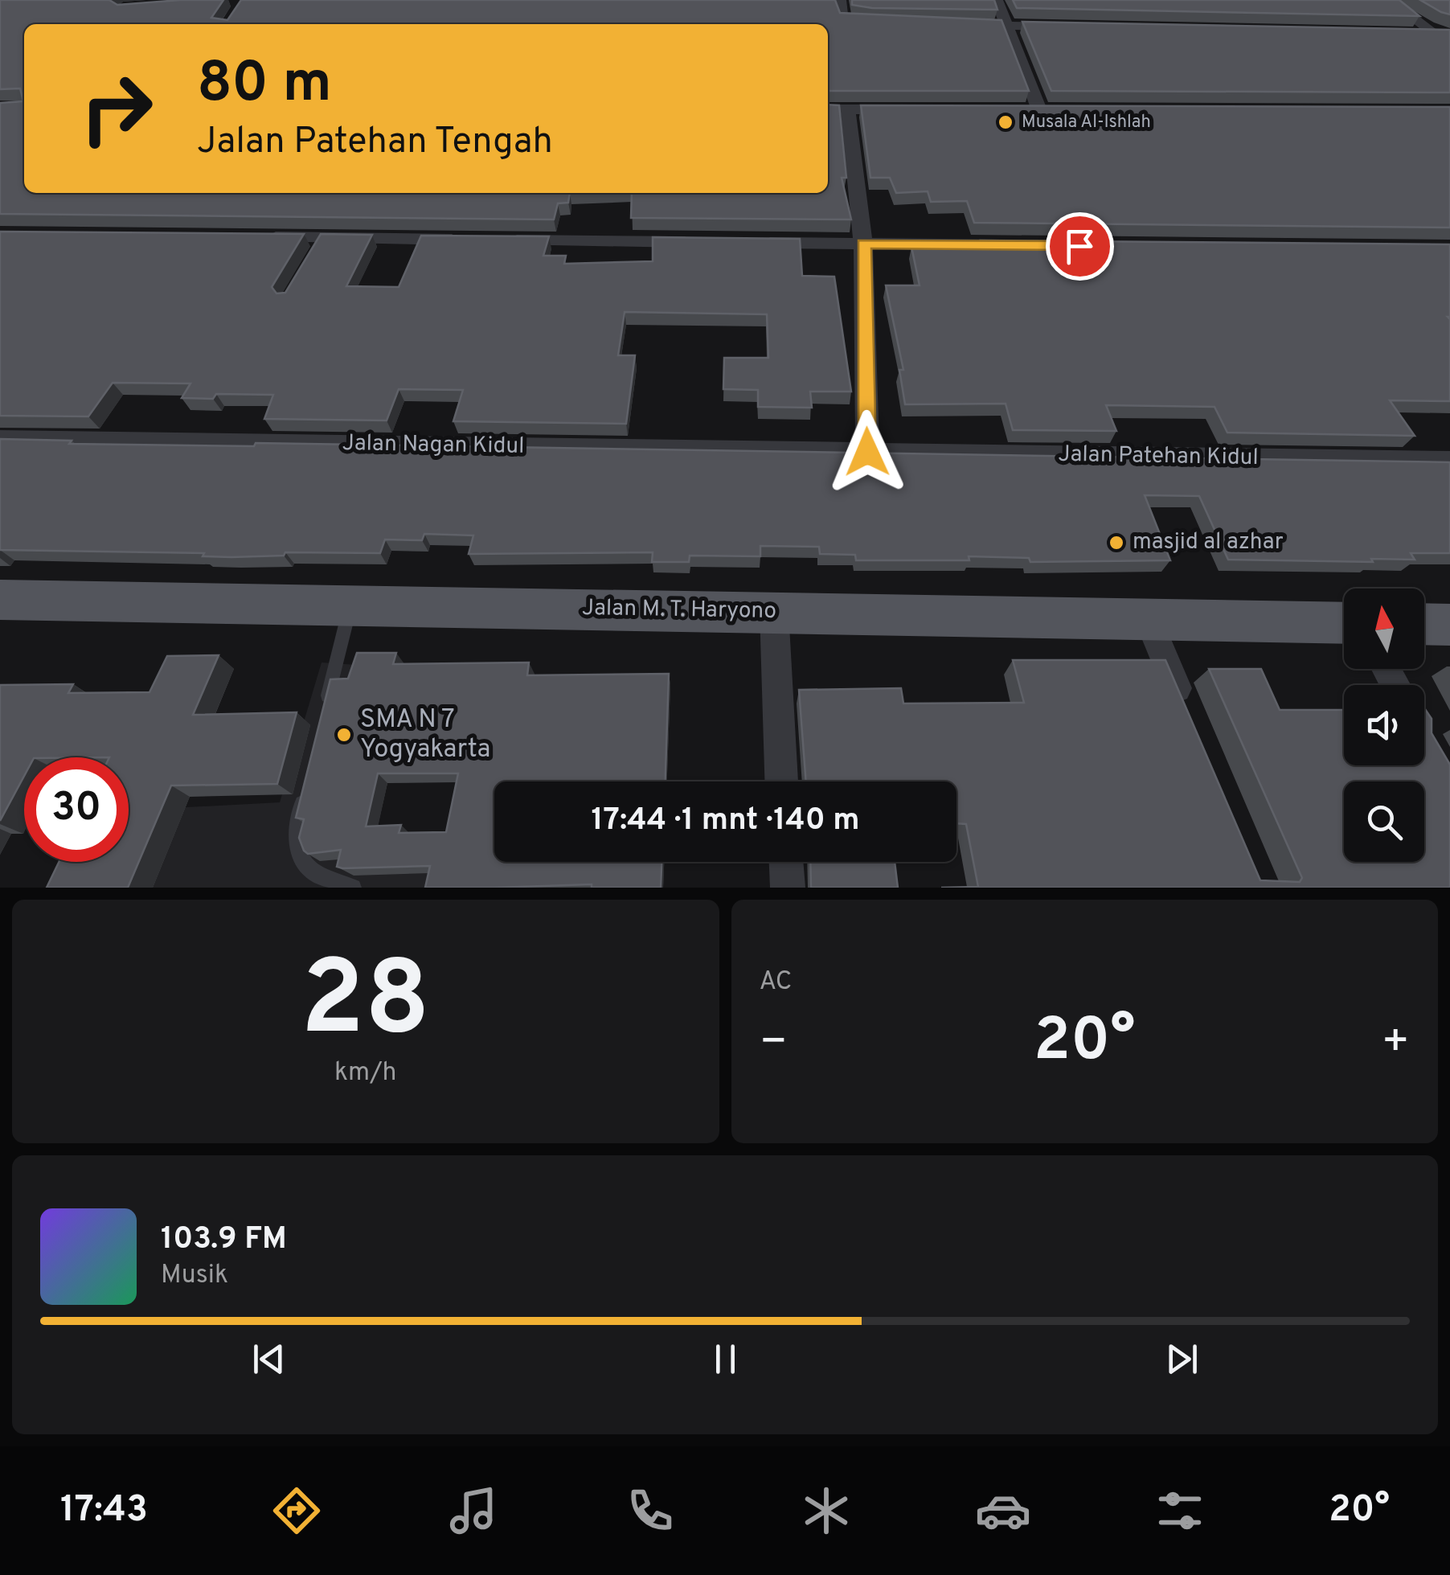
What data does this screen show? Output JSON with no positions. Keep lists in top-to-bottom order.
{
  "streets": {
    "main road": ["Jalan M. T. Haryono"],
    "street": ["Jalan Nagan Kidul", "Jalan Patehan Kidul"]
  },
  "crossings": [
    ["Jalan Nagan Kidul", "Jalan Patehan Kidul"]
  ],
  "places": ["Musala Al-Ishlah", "masjid al azhar", "SMA N 7 Yogyakarta"],
  "north": "top",
  "page": {
    "turn": ["80 m", "Jalan Patehan Tengah"],
    "limit": "30",
    "trip": "17:44 · 1 mnt · 140 m",
    "tile": [
      ["28", "km/h"],
      "AC"
    ],
    "heat": ["−", "20°", "+"],
    "song": ["103.9 FM", "Musik"],
    "tabs": ["17:43", "20°"]
  }
}
